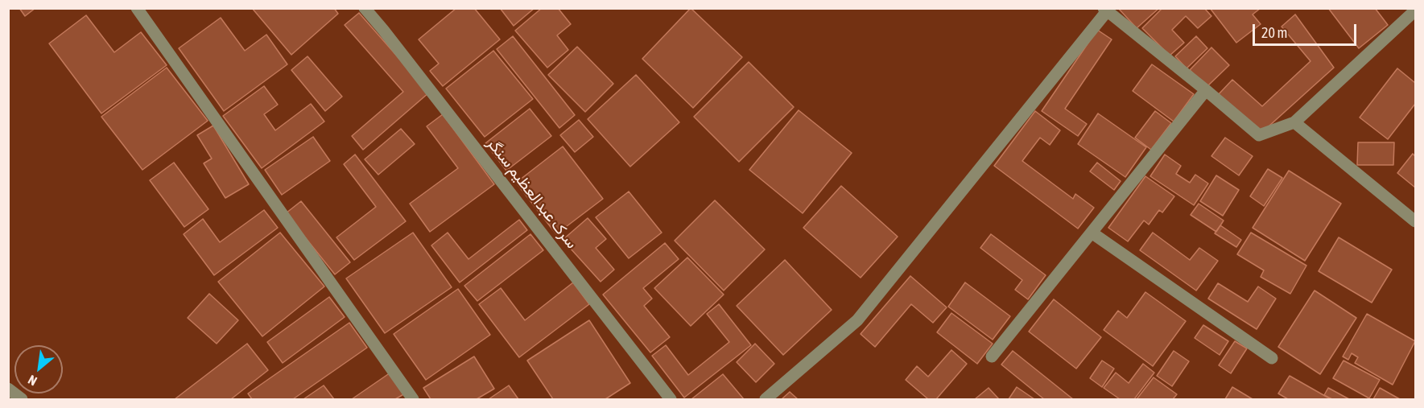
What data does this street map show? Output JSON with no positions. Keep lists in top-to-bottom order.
{
  "streets": {
    "street": ["سرک عبدالعظیم سنگر"]
  },
  "scale_bar": "20 m",
  "north": "bottom left"
}
